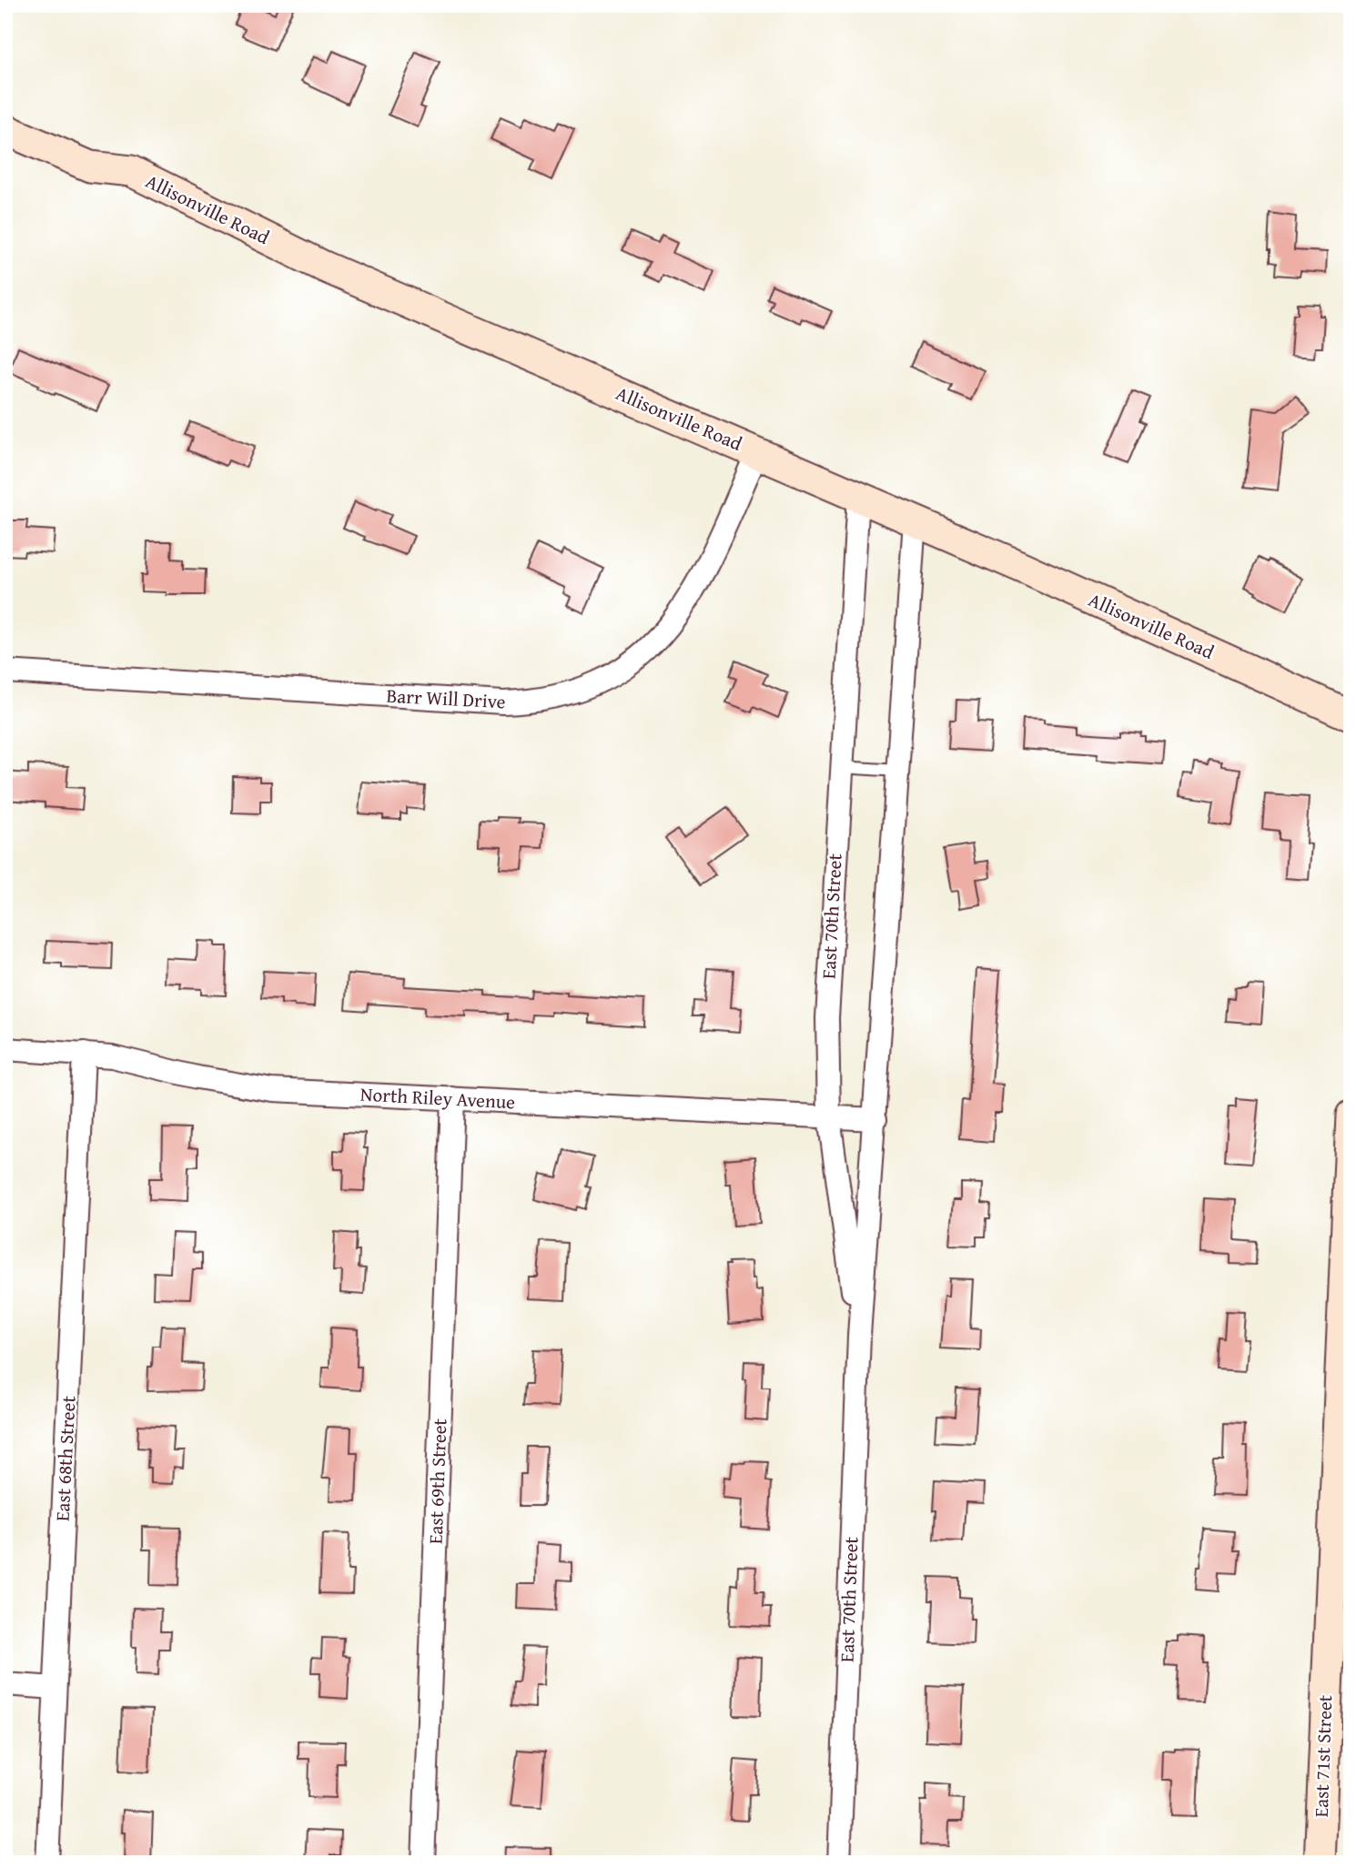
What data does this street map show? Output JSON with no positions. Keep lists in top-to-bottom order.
{
  "streets": {
    "main road": ["Allisonville Road", "East 71st Street"],
    "street": [
      "Barr Will Drive",
      "East 70th Street",
      "North Riley Avenue",
      "East 68th Street",
      "East 69th Street"
    ]
  },
  "crossings": [
    ["Allisonville Road", "Barr Will Drive"],
    ["Allisonville Road", "East 70th Street"],
    ["East 70th Street", "North Riley Avenue"],
    ["North Riley Avenue", "East 68th Street"],
    ["North Riley Avenue", "East 69th Street"]
  ]
}
